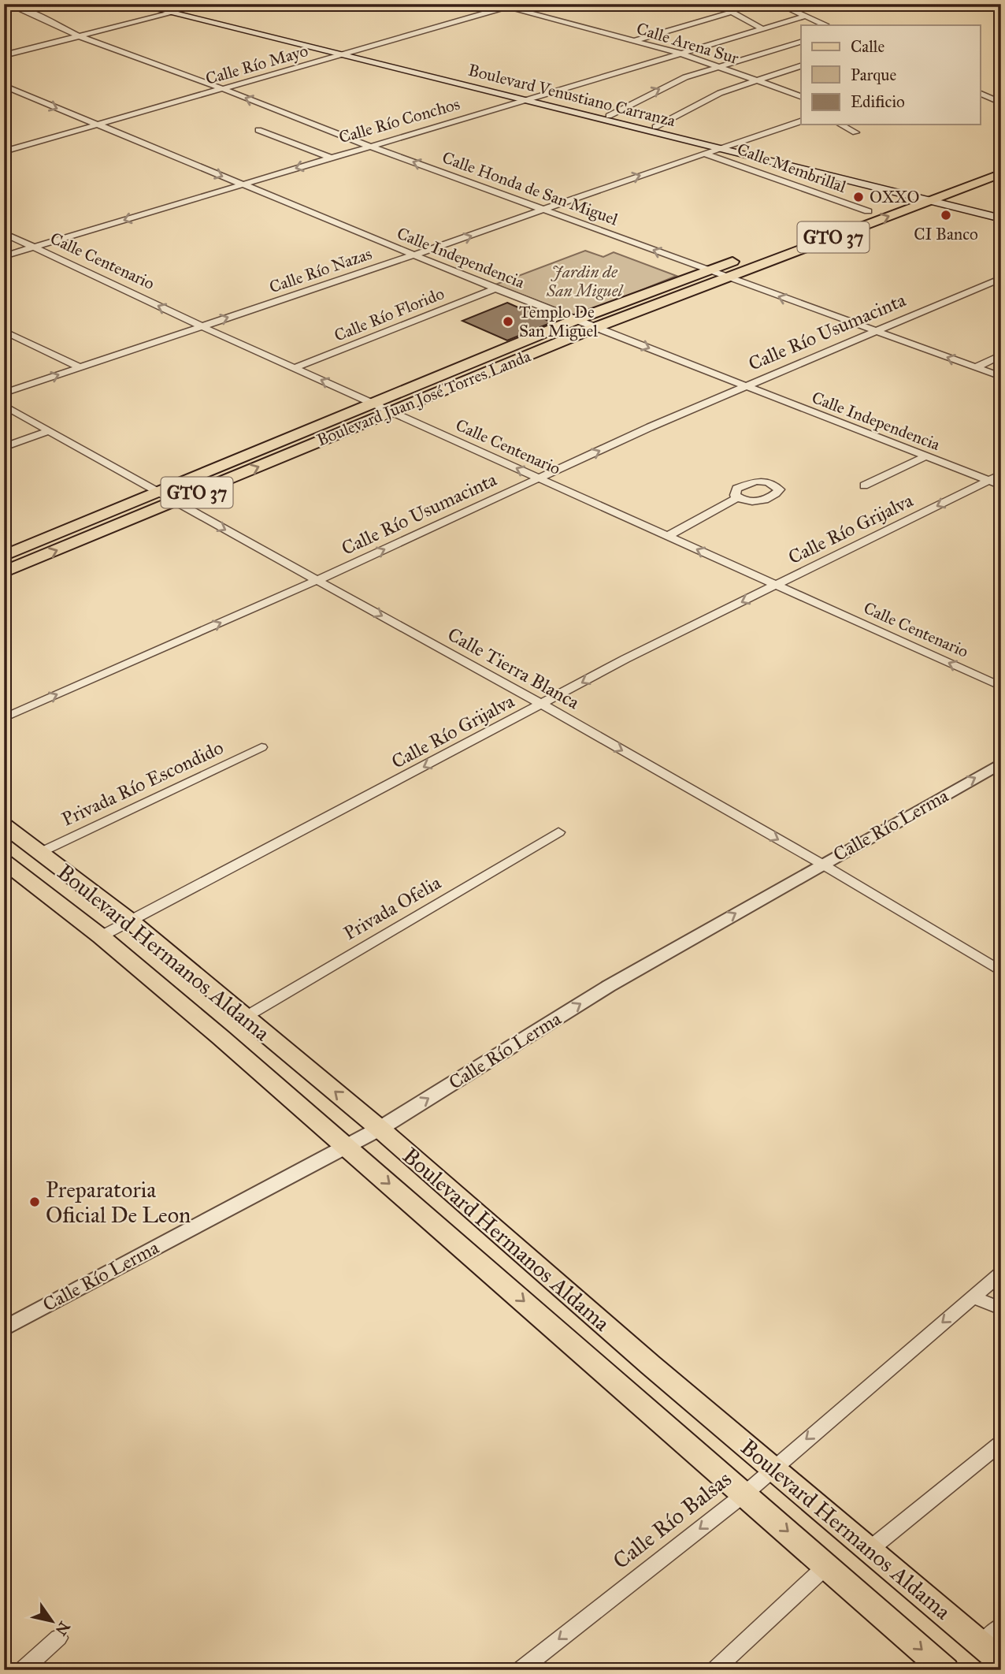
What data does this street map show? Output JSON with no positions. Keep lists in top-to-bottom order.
{
  "streets": {
    "main road": [
      "Boulevard Venustiano Carranza",
      "GTO 37",
      "Boulevard Juan José Torres Landa",
      "Boulevard Hermanos Aldama"
    ],
    "street": [
      "Calle Arena Sur",
      "Calle Río Mayo",
      "Calle Río Conchos",
      "Calle Membrillal",
      "Calle Honda de San Miguel",
      "Calle Independencia",
      "Calle Centenario",
      "Calle Río Nazas",
      "Calle Río Florido",
      "Calle Río Usumacinta",
      "Calle Río Grijalva",
      "Calle Tierra Blanca",
      "Privada Río Escondido",
      "Calle Río Lerma",
      "Privada Ofelia",
      "Calle Río Balsas"
    ]
  },
  "crossings": [
    ["Calle Arena Sur", "Calle Río Mayo"],
    ["Calle Arena Sur", "Calle Río Conchos"],
    ["Calle Río Mayo", "Boulevard Venustiano Carranza"],
    ["Calle Río Mayo", "Calle Honda de San Miguel"],
    ["Calle Río Mayo", "Calle Independencia"],
    ["Boulevard Venustiano Carranza", "Calle Río Conchos"],
    ["Boulevard Venustiano Carranza", "Calle Río Nazas"],
    ["Boulevard Venustiano Carranza", "Boulevard Juan José Torres Landa"],
    ["Calle Río Conchos", "Calle Honda de San Miguel"],
    ["Calle Río Conchos", "Calle Independencia"],
    ["Calle Río Conchos", "Calle Centenario"],
    ["Calle Membrillal", "Calle Río Nazas"],
    ["Calle Membrillal", "Boulevard Juan José Torres Landa"],
    ["Calle Honda de San Miguel", "Calle Río Nazas"],
    ["Calle Honda de San Miguel", "Calle Río Usumacinta"],
    ["Calle Honda de San Miguel", "Boulevard Juan José Torres Landa"],
    ["Calle Independencia", "Calle Río Nazas"],
    ["Calle Independencia", "Calle Río Florido"],
    ["Calle Independencia", "Calle Río Usumacinta"],
    ["Calle Independencia", "Boulevard Juan José Torres Landa"],
    ["Calle Independencia", "Calle Río Grijalva"],
    ["Calle Centenario", "Calle Río Nazas"],
    ["Calle Centenario", "Calle Río Florido"],
    ["Calle Centenario", "Calle Río Usumacinta"],
    ["Calle Centenario", "Boulevard Juan José Torres Landa"],
    ["Calle Centenario", "Calle Río Grijalva"],
    ["Calle Río Usumacinta", "Calle Tierra Blanca"],
    ["Boulevard Juan José Torres Landa", "Calle Tierra Blanca"],
    ["Calle Río Grijalva", "Calle Tierra Blanca"],
    ["Calle Río Grijalva", "Boulevard Hermanos Aldama"],
    ["Calle Tierra Blanca", "Calle Río Lerma"],
    ["Privada Río Escondido", "Boulevard Hermanos Aldama"],
    ["Calle Río Lerma", "Boulevard Hermanos Aldama"],
    ["Privada Ofelia", "Boulevard Hermanos Aldama"],
    ["Boulevard Hermanos Aldama", "Calle Río Balsas"]
  ],
  "one_way": [
    "Calle Río Conchos",
    "Calle Honda de San Miguel",
    "Calle Independencia",
    "Calle Centenario",
    "Calle Río Nazas",
    "Calle Río Usumacinta",
    "Calle Río Grijalva",
    "Calle Tierra Blanca",
    "Calle Río Lerma",
    "Calle Río Balsas"
  ],
  "parks": ["Jardin de San Miguel"],
  "places": [
    "OXXO",
    "CI Banco",
    "Templo De San Miguel",
    "Preparatoria Oficial De Leon"
  ],
  "legend": ["Calle", "Parque", "Edificio"],
  "north": "bottom right"
}
